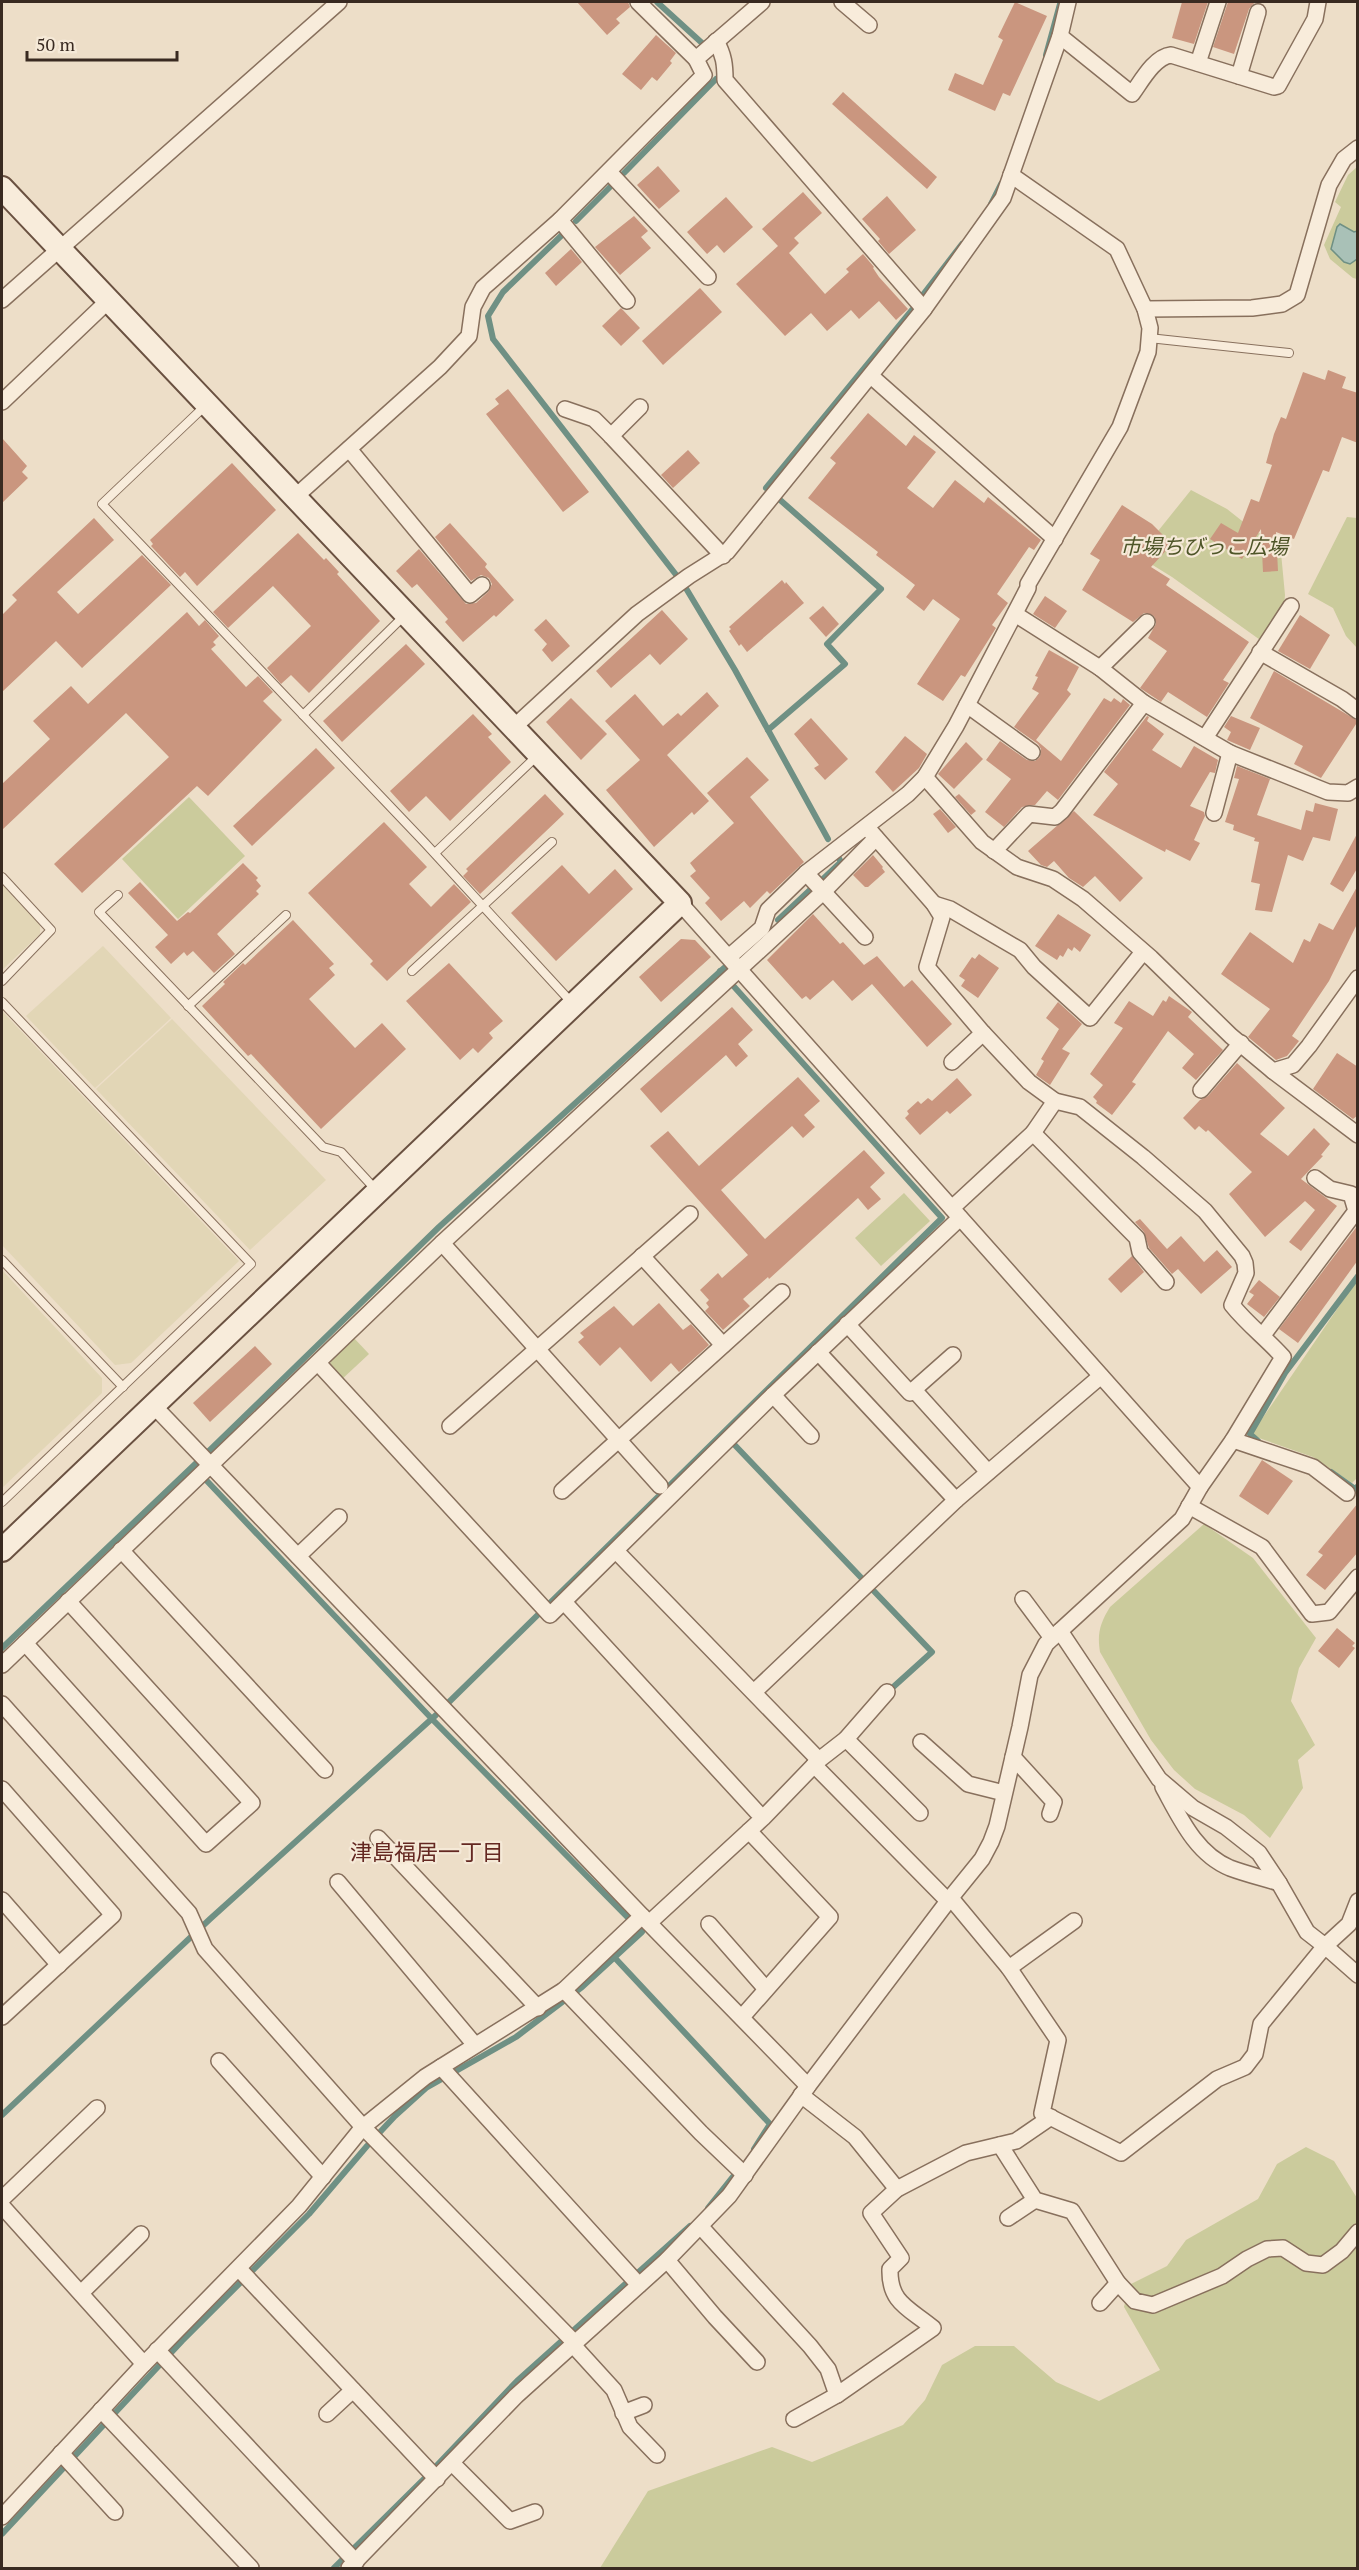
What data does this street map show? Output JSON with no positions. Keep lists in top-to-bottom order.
{
  "districts": ["津島福居一丁目"],
  "parks": ["市場ちびっこ広場"],
  "scale_bar": "50 m"
}
